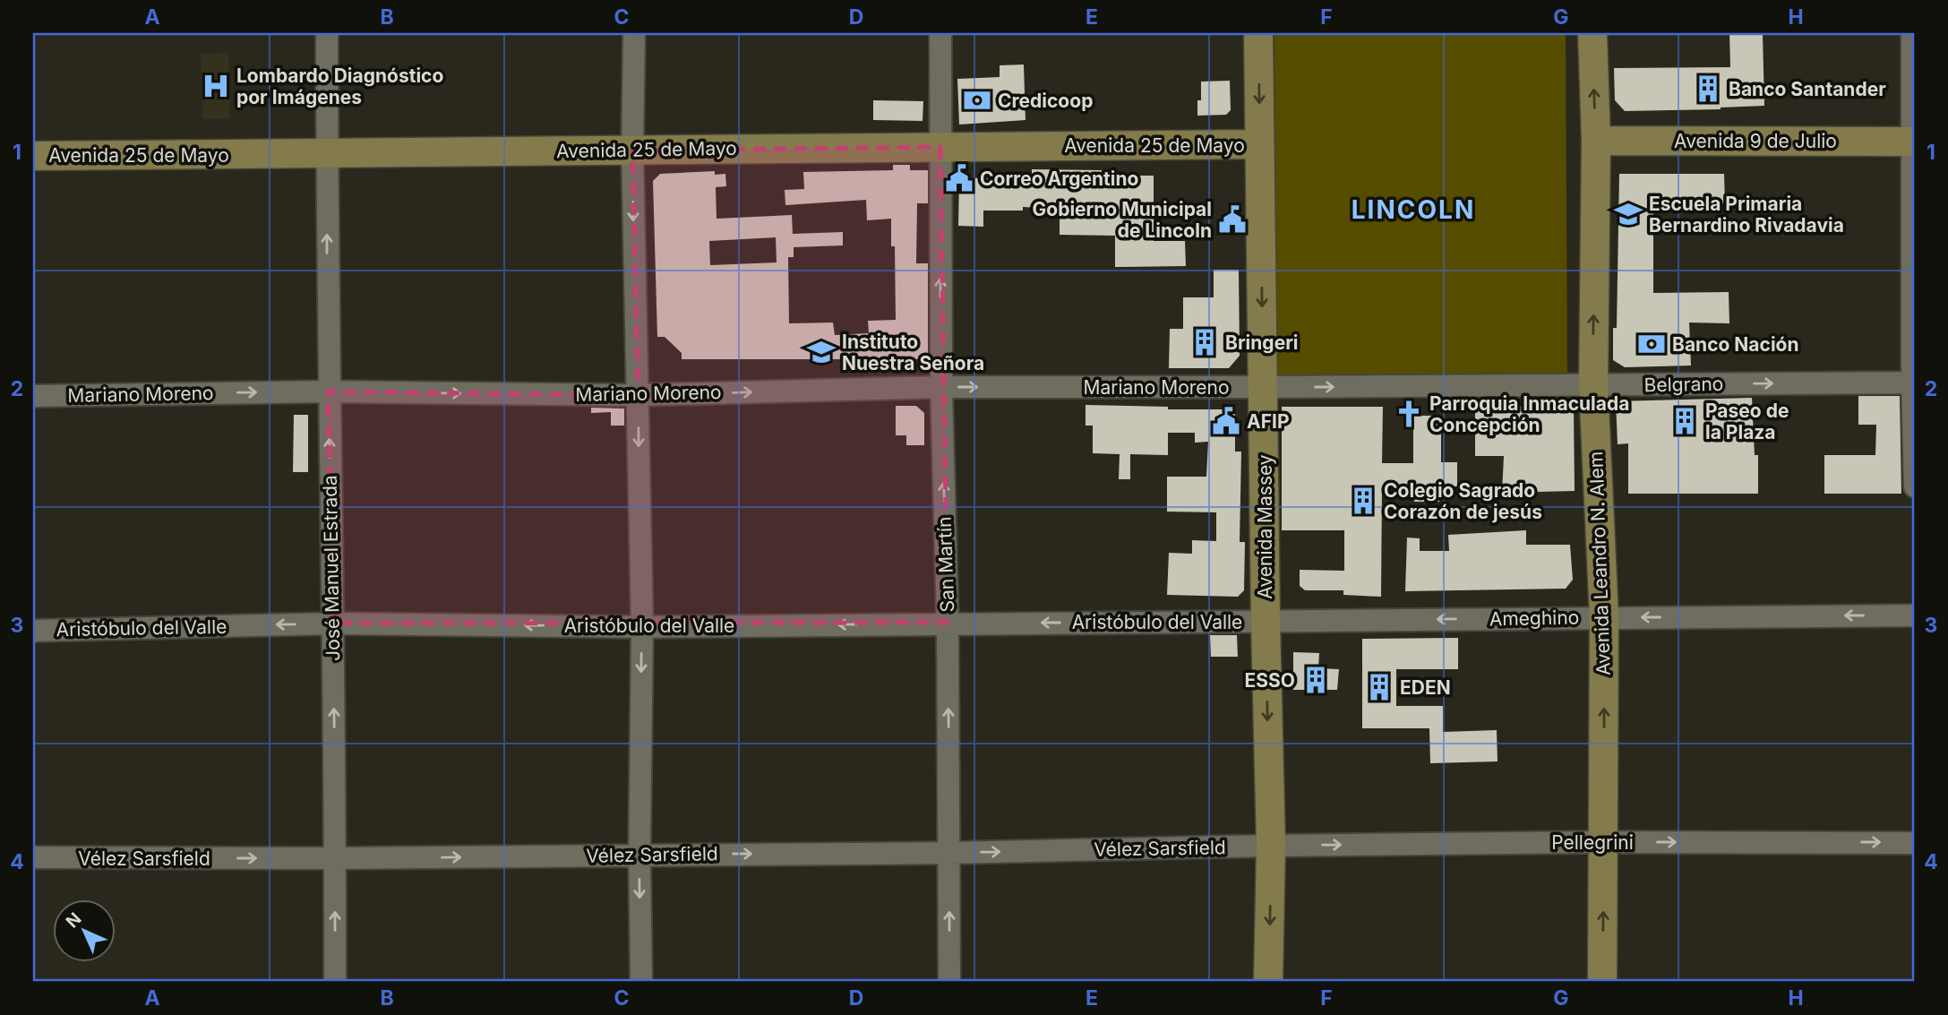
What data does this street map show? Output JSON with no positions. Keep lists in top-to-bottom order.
{
  "streets": {
    "main road": [
      "Avenida 9 de Julio",
      "Avenida 25 de Mayo",
      "Avenida Massey",
      "Avenida Leandro N. Alem"
    ],
    "street": [
      "Belgrano",
      "Mariano Moreno",
      "San Martín",
      "José Manuel Estrada",
      "Ameghino",
      "Aristóbulo del Valle",
      "Pellegrini",
      "Vélez Sarsfield"
    ]
  },
  "crossings": [
    ["Avenida 9 de Julio", "Avenida Leandro N. Alem"],
    ["Avenida 25 de Mayo", "Avenida Massey"],
    ["Avenida 25 de Mayo", "San Martín"],
    ["Avenida 25 de Mayo", "José Manuel Estrada"],
    ["Belgrano", "Mariano Moreno"],
    ["Belgrano", "Avenida Massey"],
    ["Belgrano", "Avenida Leandro N. Alem"],
    ["Mariano Moreno", "Avenida Massey"],
    ["Mariano Moreno", "San Martín"],
    ["Mariano Moreno", "José Manuel Estrada"],
    ["Avenida Massey", "Ameghino"],
    ["Avenida Massey", "Aristóbulo del Valle"],
    ["Avenida Massey", "Pellegrini"],
    ["Avenida Massey", "Vélez Sarsfield"],
    ["Avenida Leandro N. Alem", "Ameghino"],
    ["Avenida Leandro N. Alem", "Pellegrini"],
    ["San Martín", "Aristóbulo del Valle"],
    ["San Martín", "Vélez Sarsfield"],
    ["José Manuel Estrada", "Aristóbulo del Valle"],
    ["José Manuel Estrada", "Vélez Sarsfield"],
    ["Ameghino", "Aristóbulo del Valle"],
    ["Pellegrini", "Vélez Sarsfield"]
  ],
  "one_way": [
    "Belgrano",
    "Mariano Moreno",
    "Avenida Massey",
    "Avenida Leandro N. Alem",
    "San Martín",
    "José Manuel Estrada",
    "Ameghino",
    "Aristóbulo del Valle",
    "Pellegrini",
    "Vélez Sarsfield"
  ],
  "districts": ["LINCOLN"],
  "places": {
    "hospital": ["Lombardo Diagnóstico por Imágenes"],
    "building": [
      "Banco Santander",
      "Bringeri",
      "Paseo de la Plaza",
      "Colegio Sagrado Corazón de jesús",
      "ESSO",
      "EDEN"
    ],
    "bank": ["Credicoop", "Banco Nación"],
    "public building": ["Correo Argentino", "Gobierno Municipal de Lincoln", "AFIP"],
    "school or university": ["Escuela Primaria Bernardino Rivadavia", "Instituto Nuestra Señora"],
    "church": ["Parroquia Inmaculada Concepción"]
  },
  "north": "top left",
  "grid": {
    "columns": [
      "A",
      "B",
      "C",
      "D",
      "E",
      "F",
      "G",
      "H"
    ],
    "rows": [
      "1",
      "2",
      "3",
      "4"
    ]
  }
}
